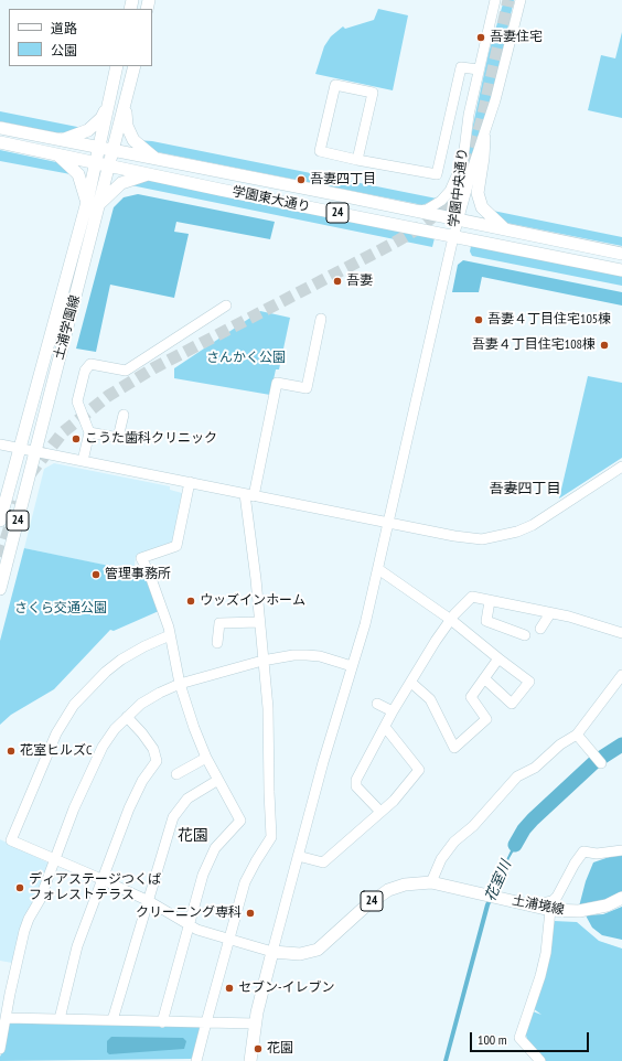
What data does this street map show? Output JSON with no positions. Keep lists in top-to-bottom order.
{
  "streets": {
    "main road": [
      "学園東大通り",
      "24",
      "土浦学園線",
      "土浦境線"
    ],
    "street": ["学園中央通り"]
  },
  "crossings": [
    ["学園中央通り", "学園東大通り"],
    ["学園中央通り", "土浦境線"],
    ["学園東大通り", "土浦学園線"]
  ],
  "districts": ["吾妻四丁目", "花園"],
  "water": ["花室川"],
  "parks": ["さんかく公園", "さくら交通公園"],
  "places": [
    "吾妻住宅",
    "吾妻四丁目",
    "吾妻",
    "吾妻４丁目住宅105棟",
    "吾妻４丁目住宅108棟",
    "こうた歯科クリニック",
    "管理事務所",
    "ウッズインホーム",
    "花室ヒルズC",
    "ディアステージつくば フォレストテラス",
    "クリーニング専科",
    "セブン-イレブン",
    "花園"
  ],
  "legend": ["道路", "公園"],
  "scale_bar": "100 m"
}
